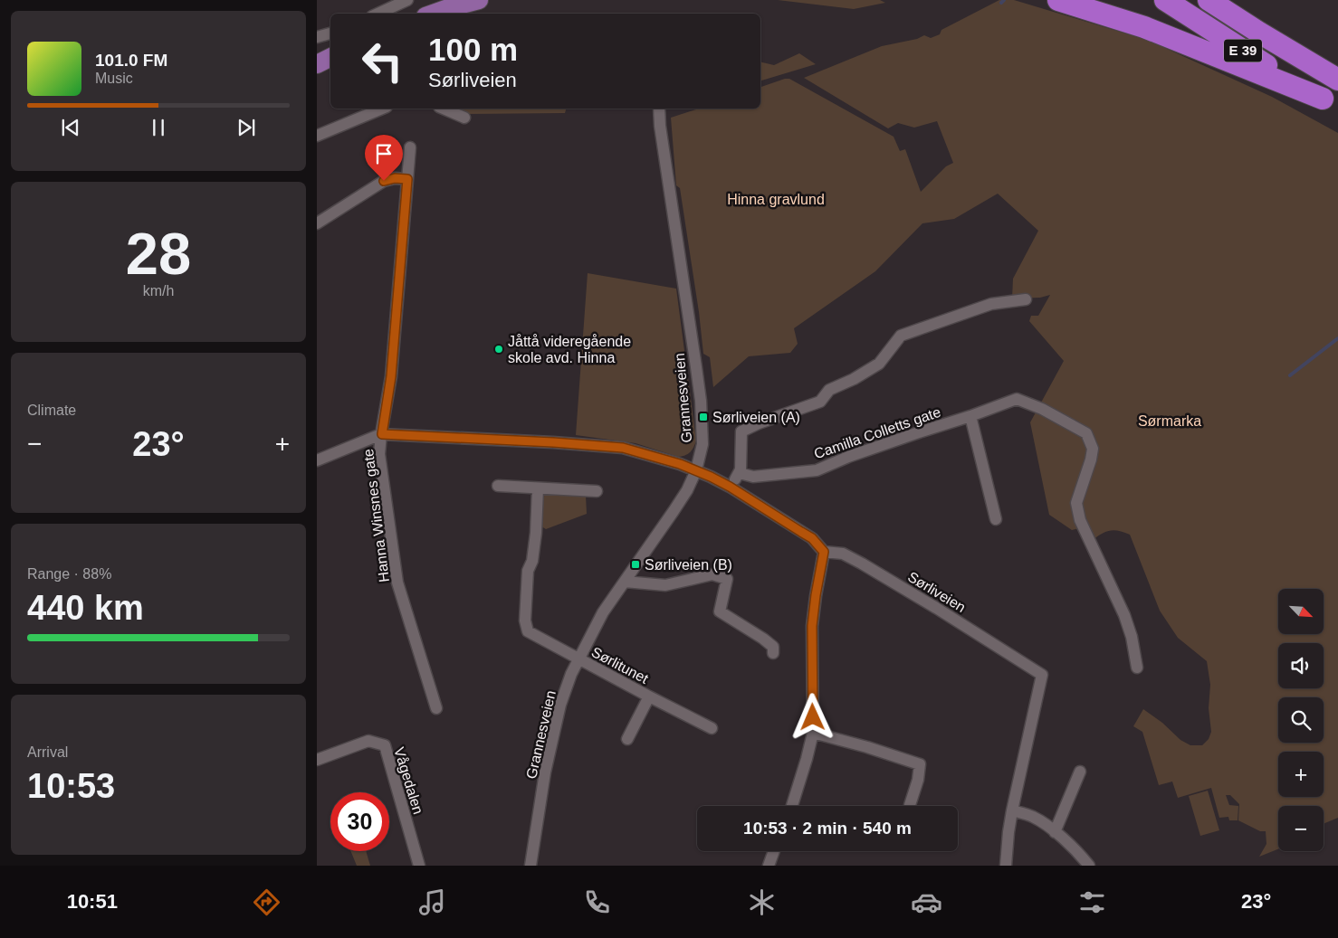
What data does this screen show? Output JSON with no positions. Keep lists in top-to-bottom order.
{
  "streets": {
    "highway": ["E 39"],
    "street": [
      "Grannesveien",
      "Camilla Colletts gate",
      "Hanna Winsnes gate",
      "Sørliveien",
      "Sørlitunet",
      "Vågedalen"
    ]
  },
  "crossings": [
    ["Grannesveien", "Sørlitunet"]
  ],
  "parks": ["Hinna gravlund", "Sørmarka"],
  "places": {
    "other": ["Jåttå videregående skole avd. Hinna"],
    "transit": ["Sørliveien (A)", "Sørliveien (B)"]
  },
  "north": "bottom right",
  "page": {
    "turn": ["100 m", "Sørliveien"],
    "song": ["101.0 FM", "Music"],
    "tile": [
      ["28", "km/h"],
      "Climate",
      ["Range · 88%", "440 km"],
      ["Arrival", "10:53"]
    ],
    "heat": ["−", "23°", "+"],
    "map_buttons": ["+", "−"],
    "limit": "30",
    "trip": "10:53 · 2 min · 540 m",
    "tabs": ["10:51", "23°"]
  }
}
